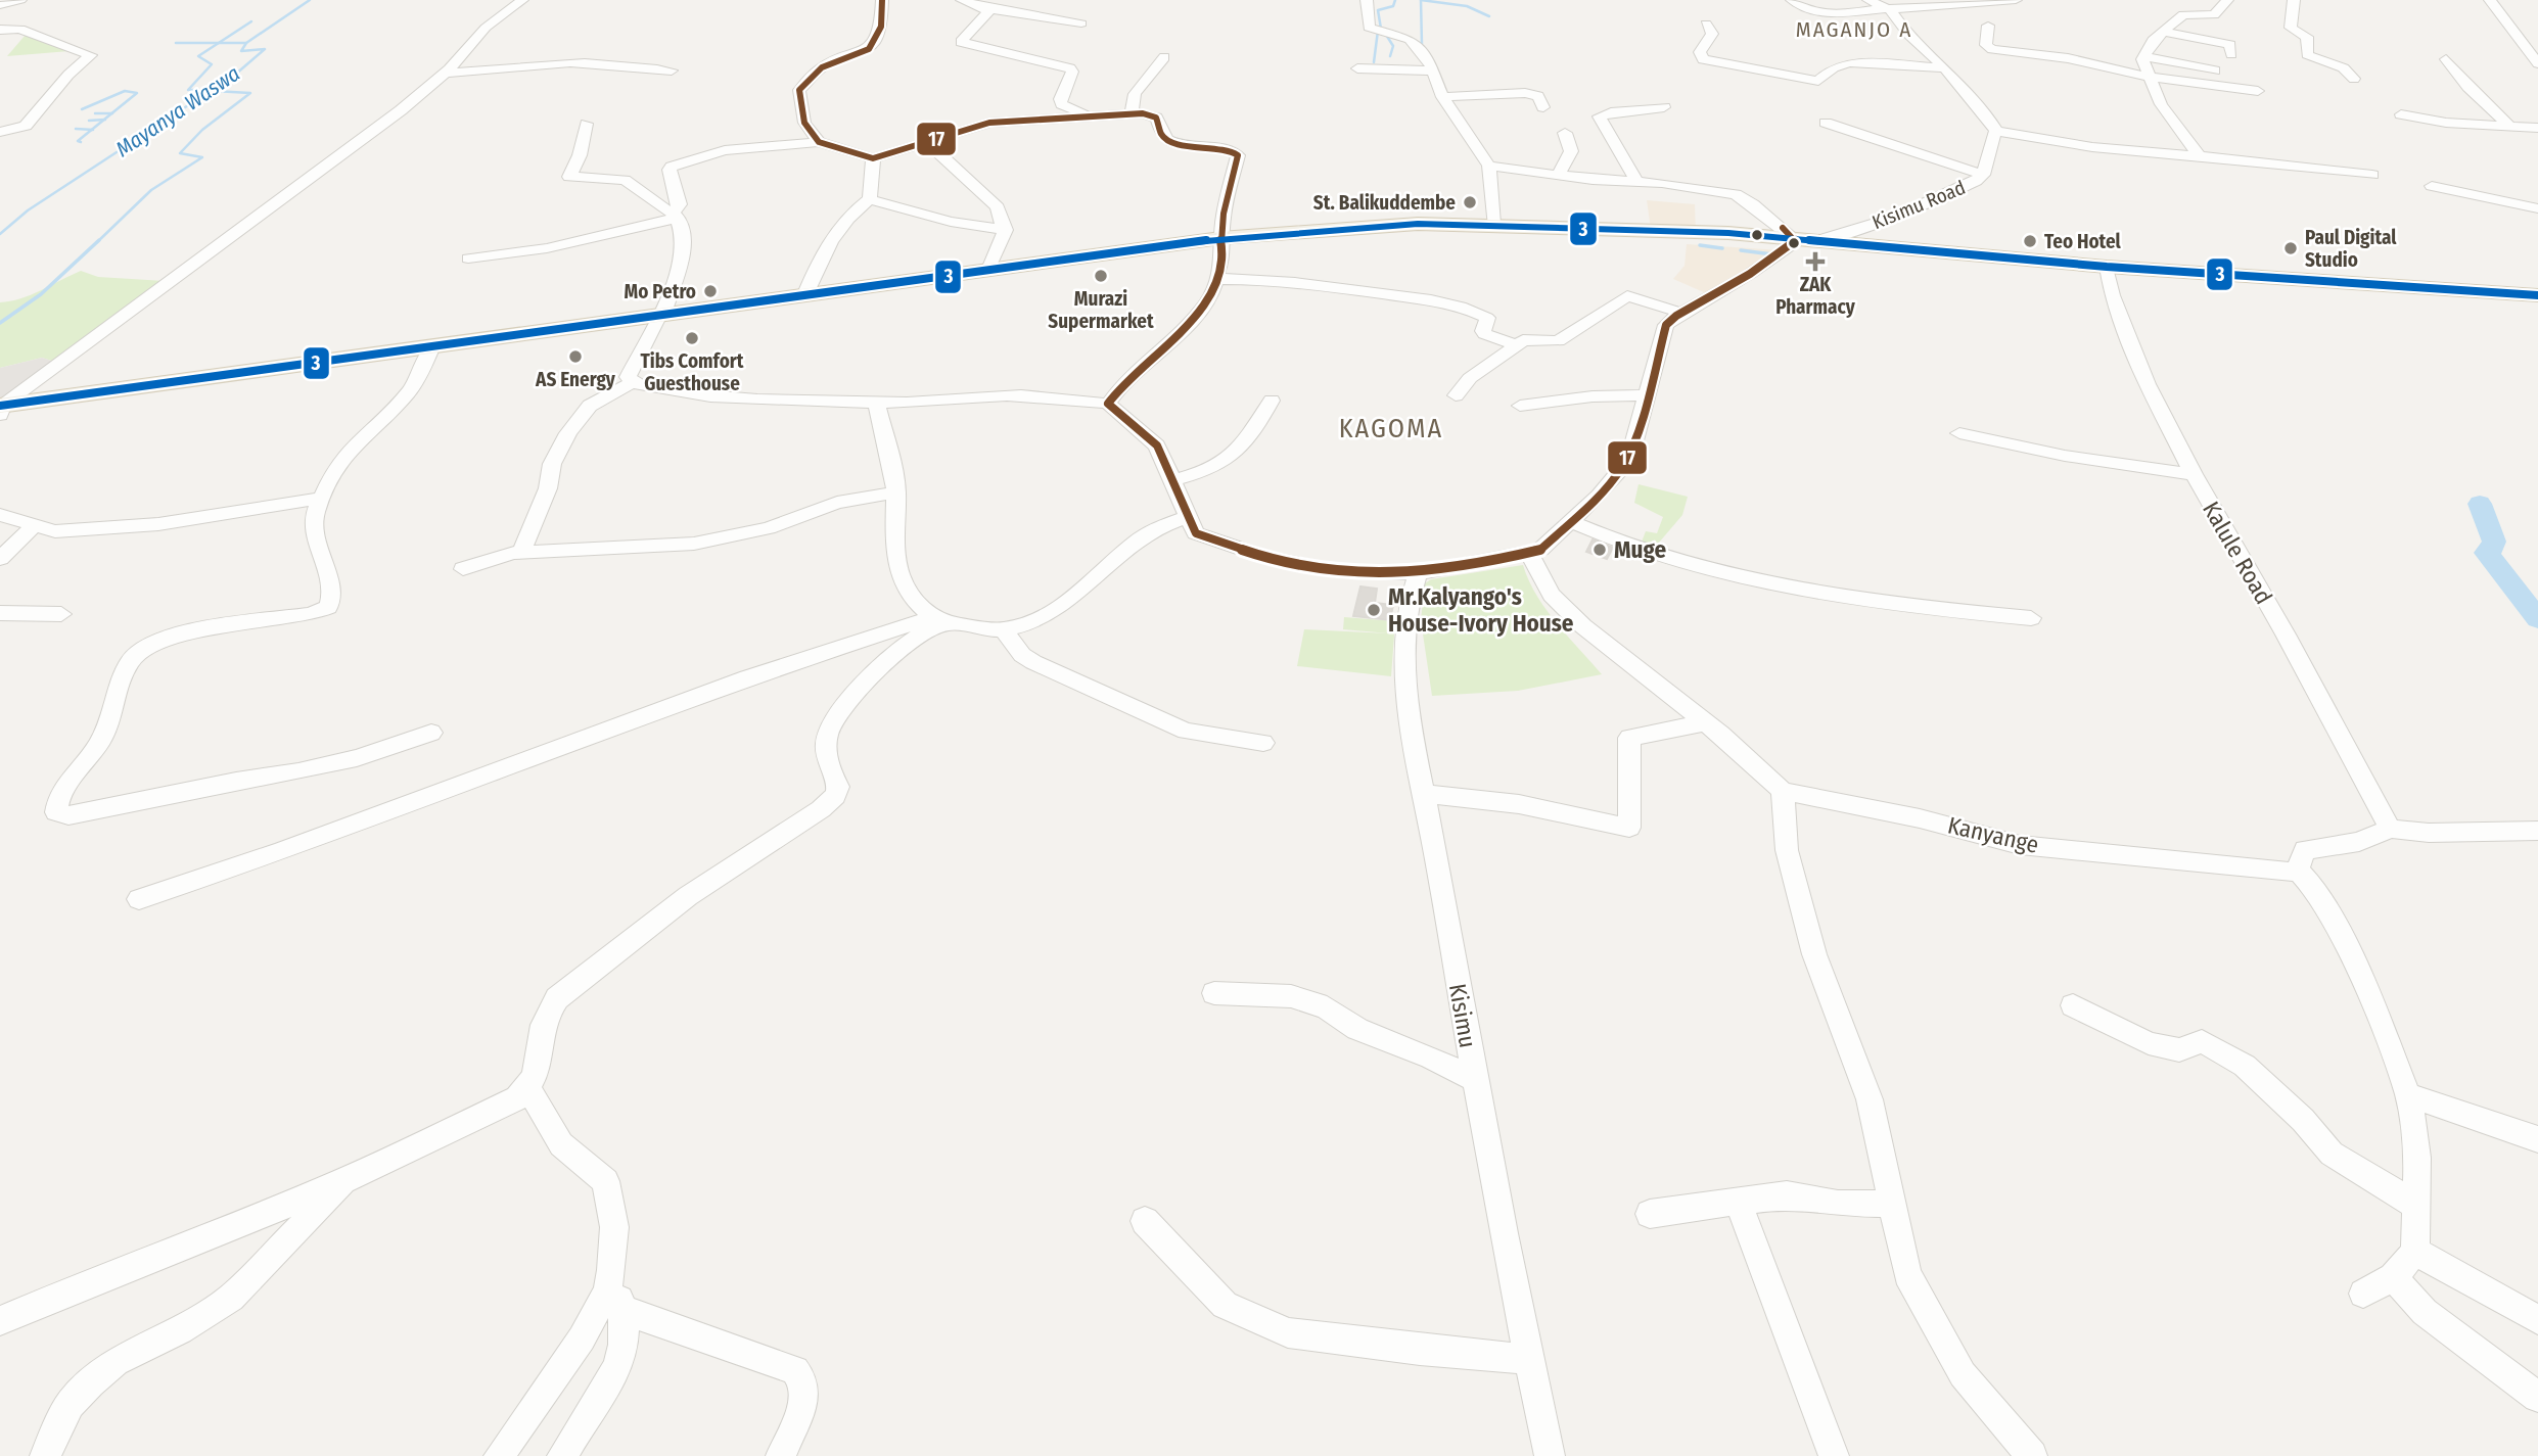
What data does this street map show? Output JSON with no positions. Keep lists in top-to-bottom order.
{
  "streets": {
    "street": [
      "Kisimu Road",
      "Kalule Road",
      "Kanyange",
      "Kisimu"
    ]
  },
  "districts": ["MAGANJO A", "KAGOMA"],
  "water": ["Mayanya Waswa"],
  "places": {
    "other": [
      "St. Balikuddembe",
      "Teo Hotel",
      "Paul Digital Studio",
      "Murazi Supermarket",
      "Mo Petro",
      "Tibs Comfort Guesthouse",
      "AS Energy",
      "Muge",
      "Mr.Kalyango's House-Ivory House"
    ],
    "health": ["ZAK Pharmacy"]
  },
  "lines": ["transit line 17", "transit line 3"]
}
